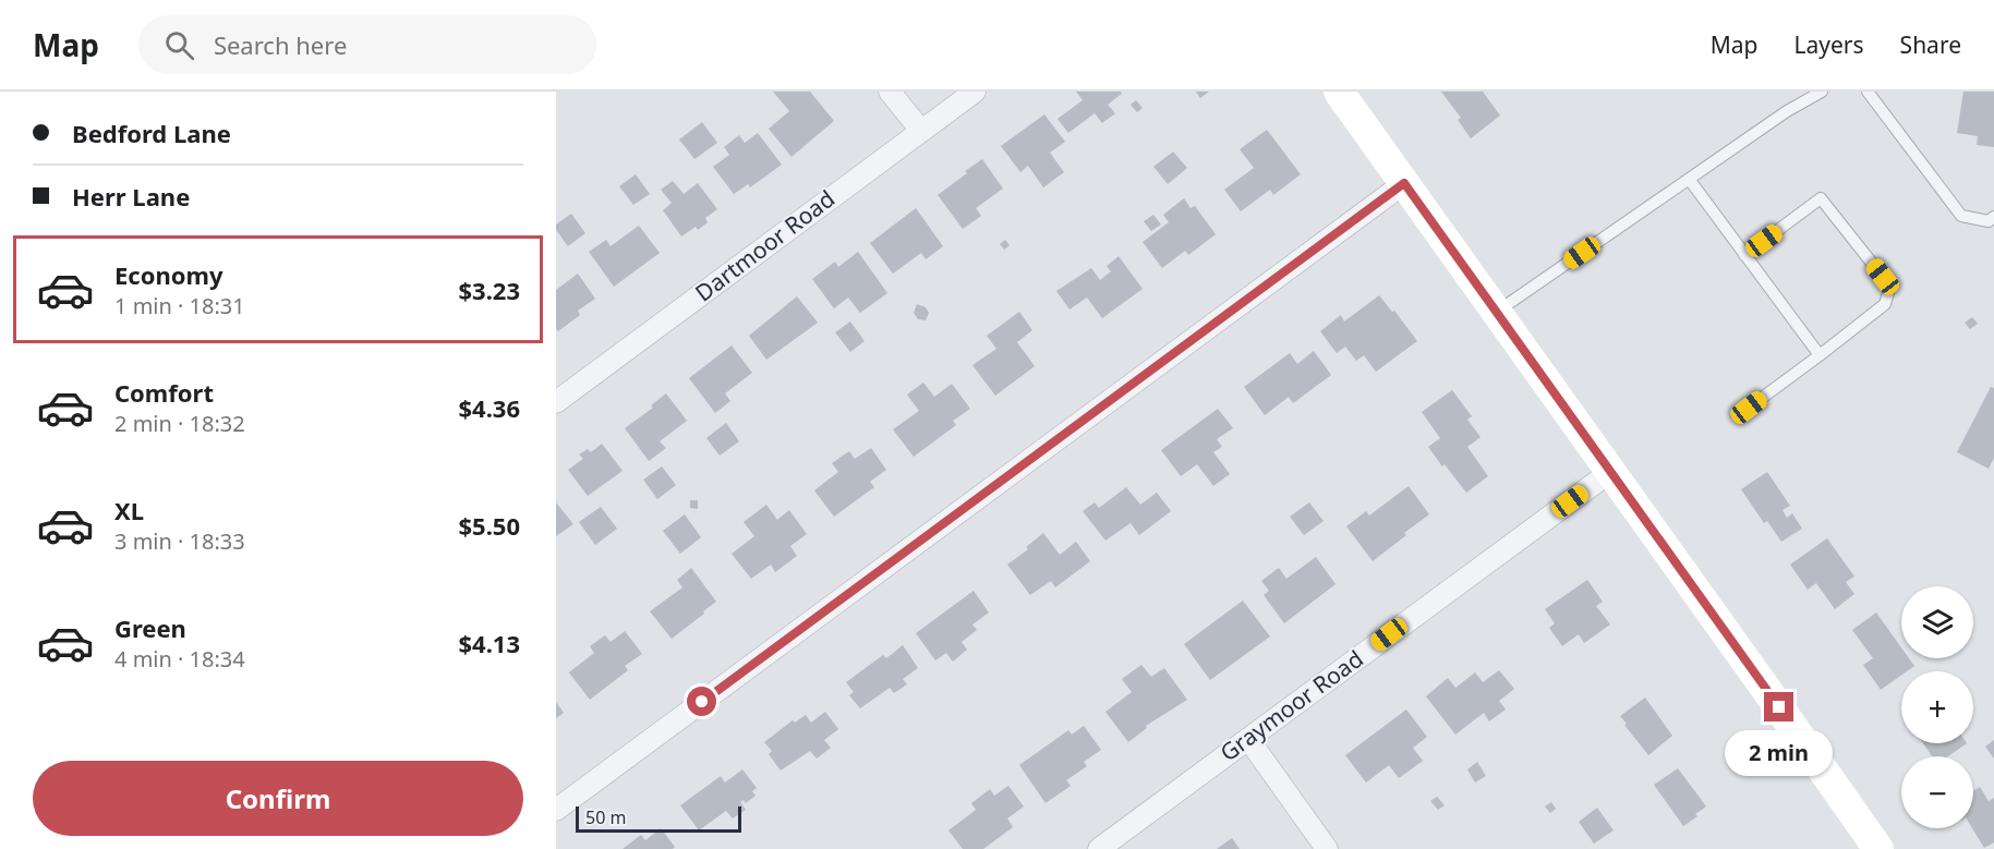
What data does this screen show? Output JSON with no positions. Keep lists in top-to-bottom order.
{
  "streets": {
    "street": ["Dartmoor Road", "Graymoor Road"]
  },
  "scale_bar": "50 m",
  "page": {
    "header": "Map",
    "search": "Search here",
    "nav": ["Map", "Layers", "Share"],
    "banner": ["Bedford Lane", "Herr Lane"],
    "list": [
      {
        "name": "Economy",
        "note": "1 min · 18:31",
        "value": "$3.23"
      },
      {
        "name": "Comfort",
        "note": "2 min · 18:32",
        "value": "$4.36"
      },
      {
        "name": "XL",
        "note": "3 min · 18:33",
        "value": "$5.50"
      },
      {
        "name": "Green",
        "note": "4 min · 18:34",
        "value": "$4.13"
      }
    ],
    "map_buttons": ["+", "−"],
    "bubble": "2 min",
    "buttons": "Confirm",
    "scale": "50 m"
  }
}
